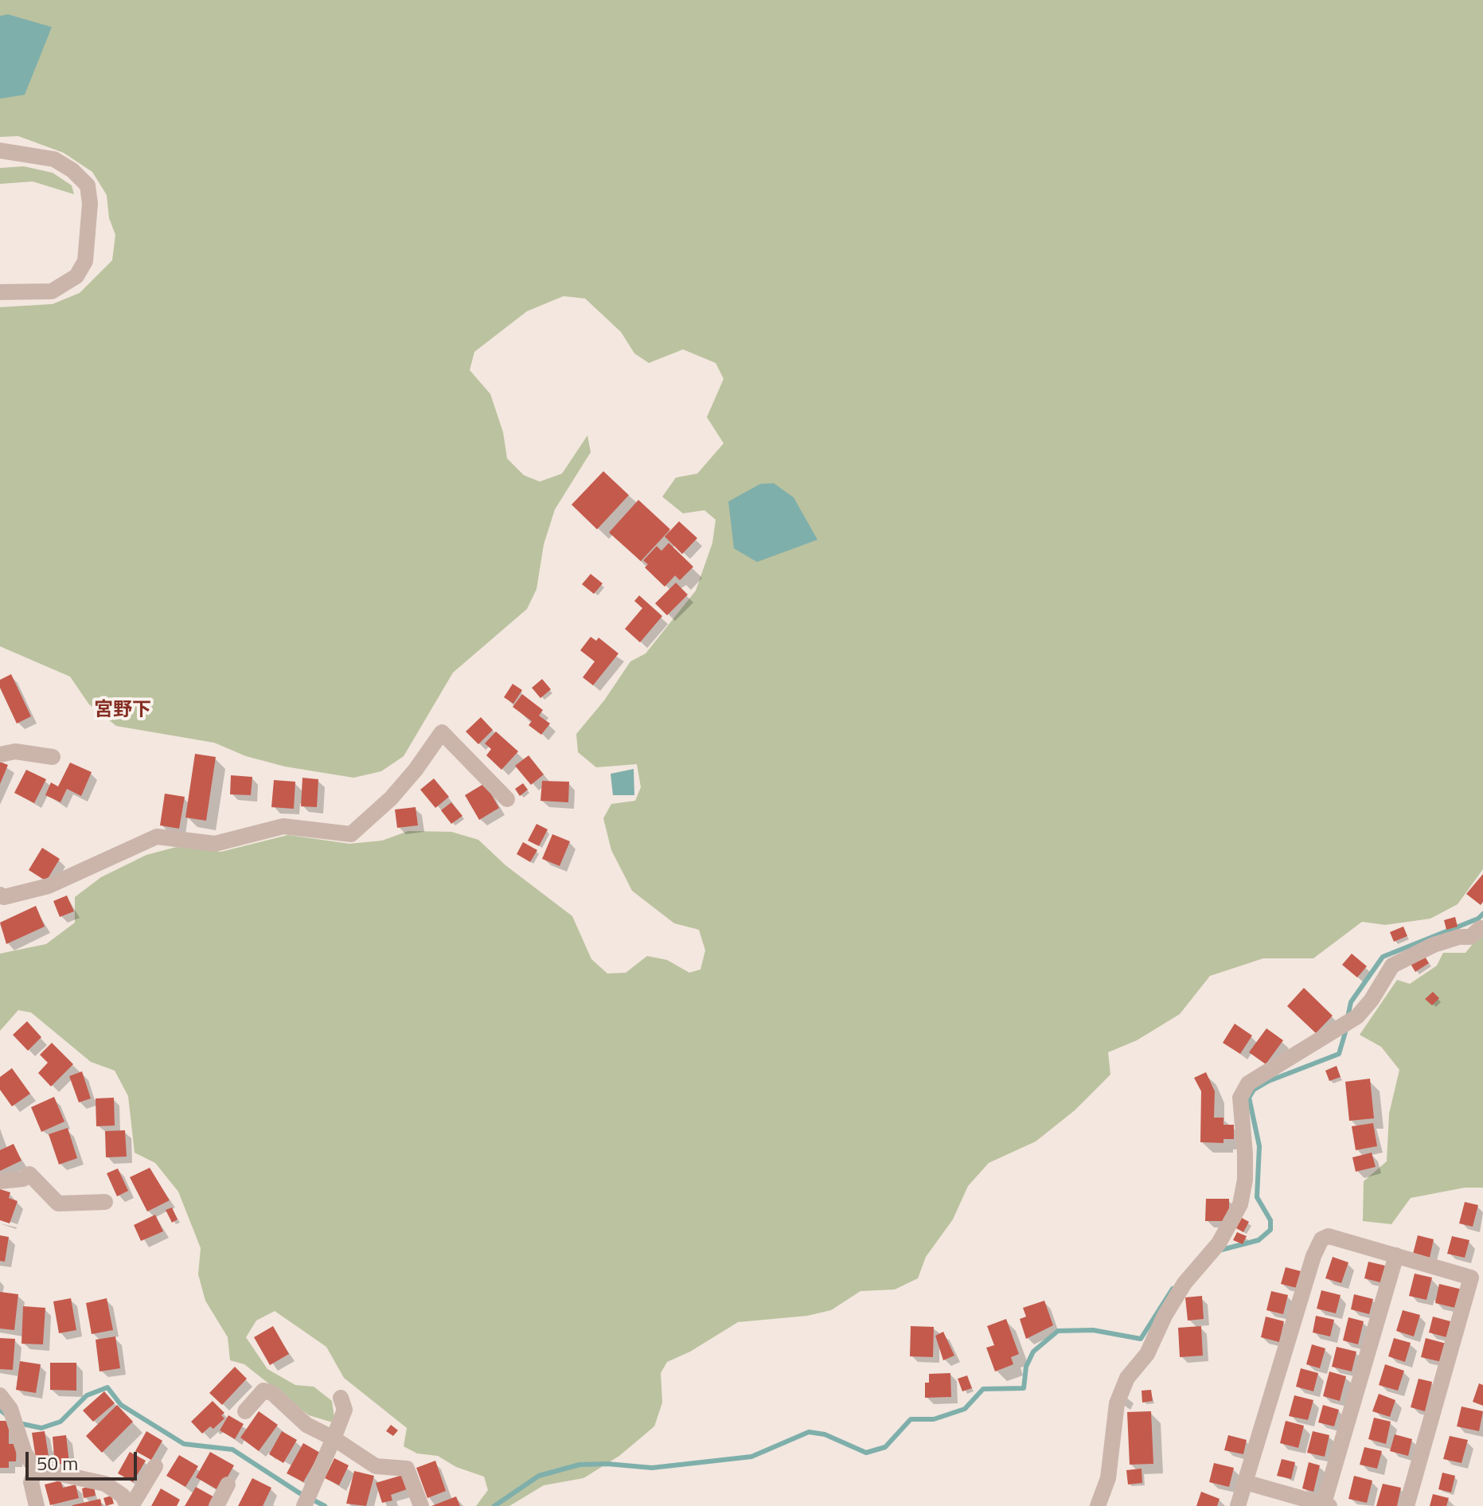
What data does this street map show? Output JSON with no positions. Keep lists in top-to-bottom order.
{
  "districts": ["宮野下"],
  "scale_bar": "50 m"
}
